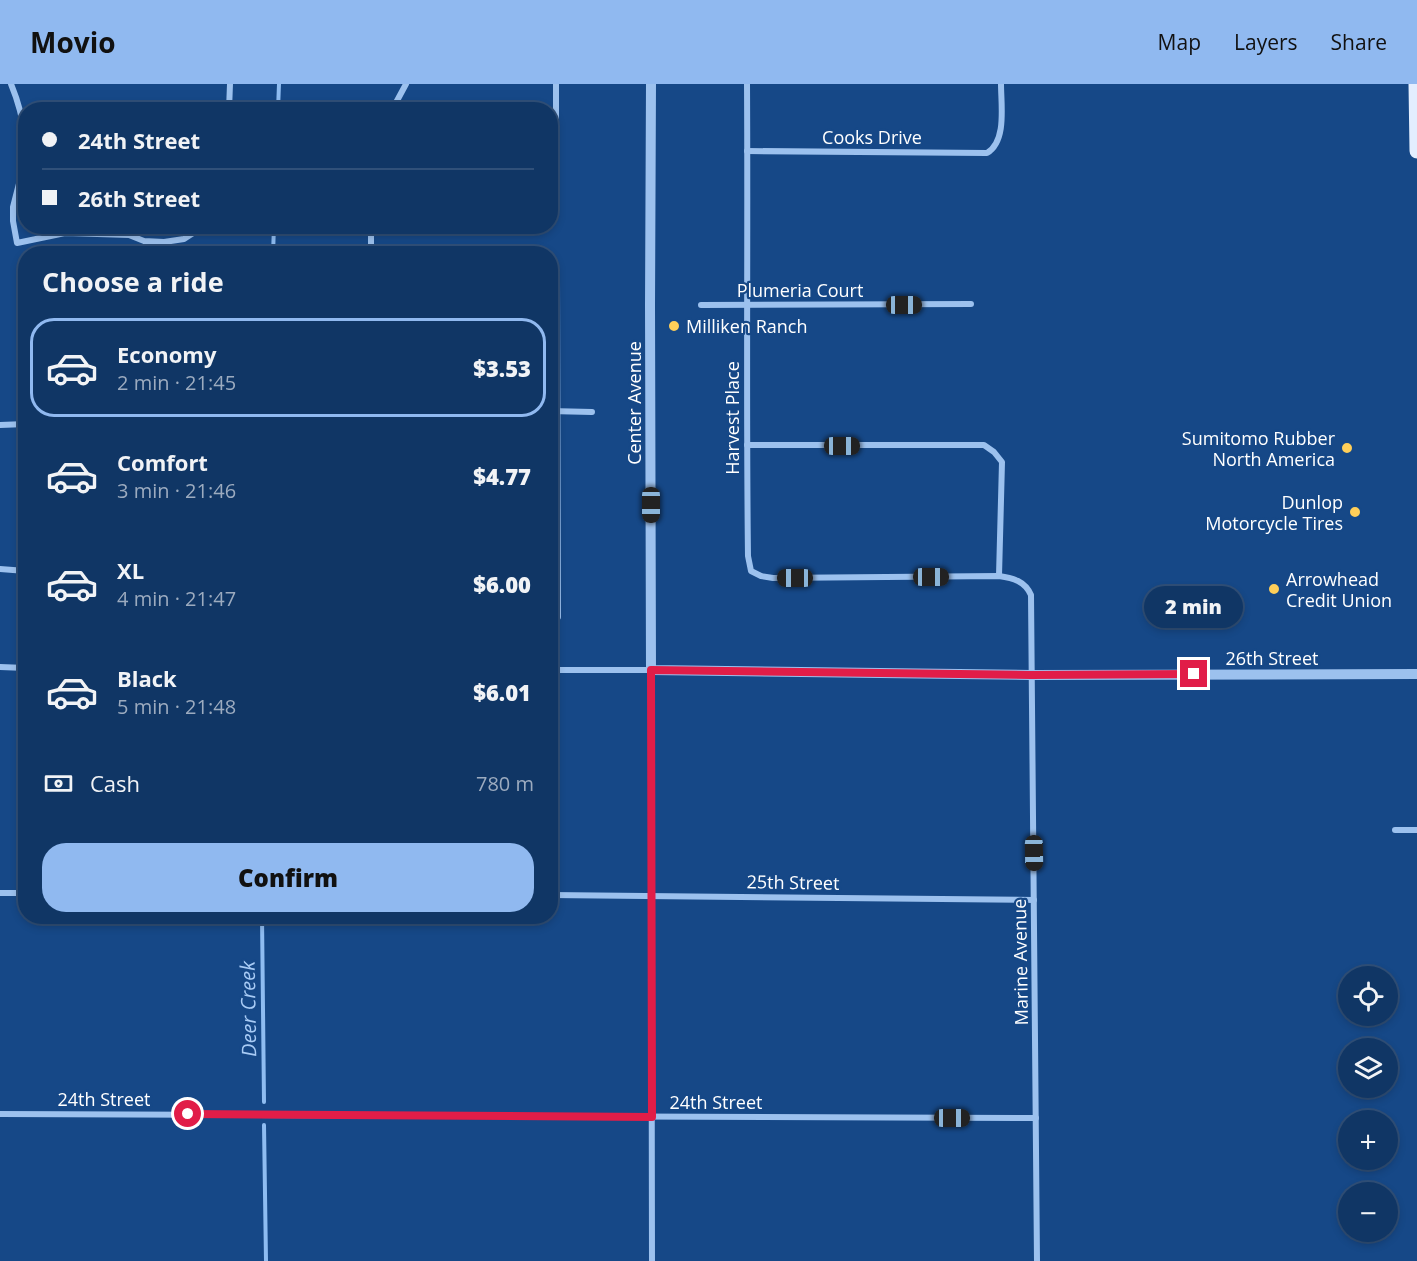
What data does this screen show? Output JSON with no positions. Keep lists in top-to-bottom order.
{
  "streets": {
    "street": [
      "Cooks Drive",
      "Plumeria Court",
      "Center Avenue",
      "Harvest Place",
      "26th Street",
      "25th Street",
      "Marine Avenue",
      "24th Street"
    ]
  },
  "crossings": [
    ["Cooks Drive", "Harvest Place"],
    ["Plumeria Court", "Harvest Place"],
    ["Center Avenue", "26th Street"],
    ["Center Avenue", "25th Street"],
    ["Center Avenue", "24th Street"],
    ["Harvest Place", "Marine Avenue"],
    ["26th Street", "Marine Avenue"],
    ["25th Street", "Marine Avenue"],
    ["Marine Avenue", "24th Street"]
  ],
  "water": ["Deer Creek"],
  "places": [
    "Milliken Ranch",
    "Sumitomo Rubber North America",
    "Dunlop Motorcycle Tires",
    "Arrowhead Credit Union"
  ],
  "page": {
    "header": "Movio",
    "nav": ["Map", "Layers", "Share"],
    "banner": ["24th Street", "26th Street"],
    "heading": "Choose a ride",
    "list": [
      {
        "name": "Economy",
        "note": "2 min · 21:45",
        "value": "$3.53"
      },
      {
        "name": "Comfort",
        "note": "3 min · 21:46",
        "value": "$4.77"
      },
      {
        "name": "XL",
        "note": "4 min · 21:47",
        "value": "$6.00"
      },
      {
        "name": "Black",
        "note": "5 min · 21:48",
        "value": "$6.01"
      }
    ],
    "bubble": "2 min",
    "pay": ["Cash", "780 m"],
    "buttons": "Confirm",
    "map_buttons": ["+", "−"]
  }
}
